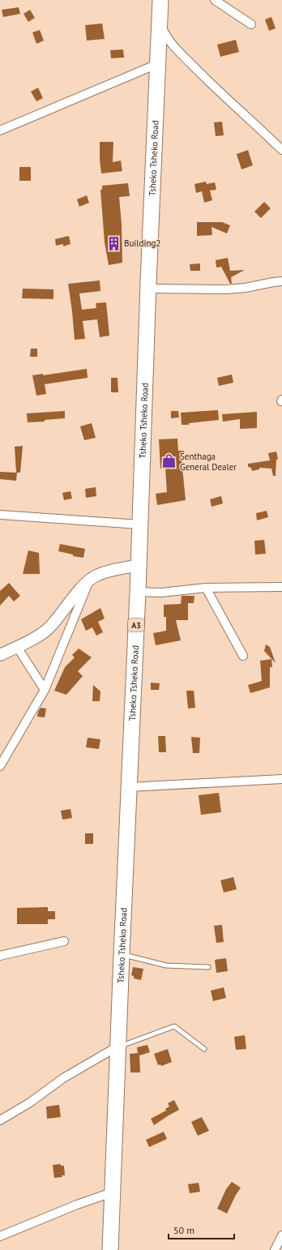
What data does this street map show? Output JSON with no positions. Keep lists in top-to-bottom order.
{
  "streets": {
    "highway": ["Tsheko Tsheko Road", "A3"]
  },
  "places": {
    "building": ["Building2"],
    "shop": ["Senthaga General Dealer"]
  },
  "scale_bar": "50 m"
}
